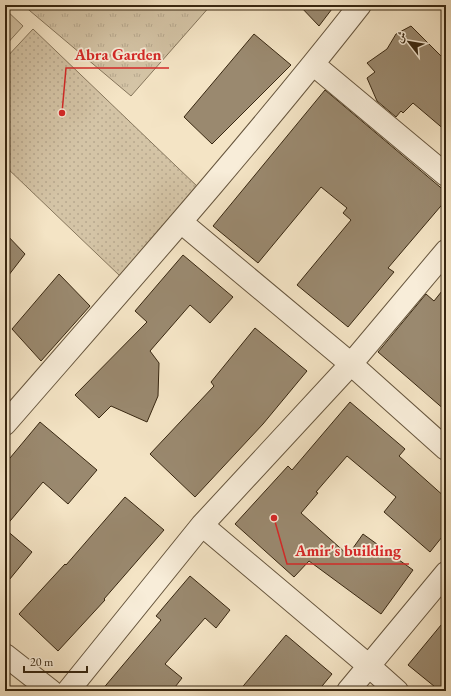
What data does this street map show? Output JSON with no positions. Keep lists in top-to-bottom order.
{
  "places": ["Abra Garden", "Amir's building"],
  "scale_bar": "20 m",
  "north": "top left"
}
